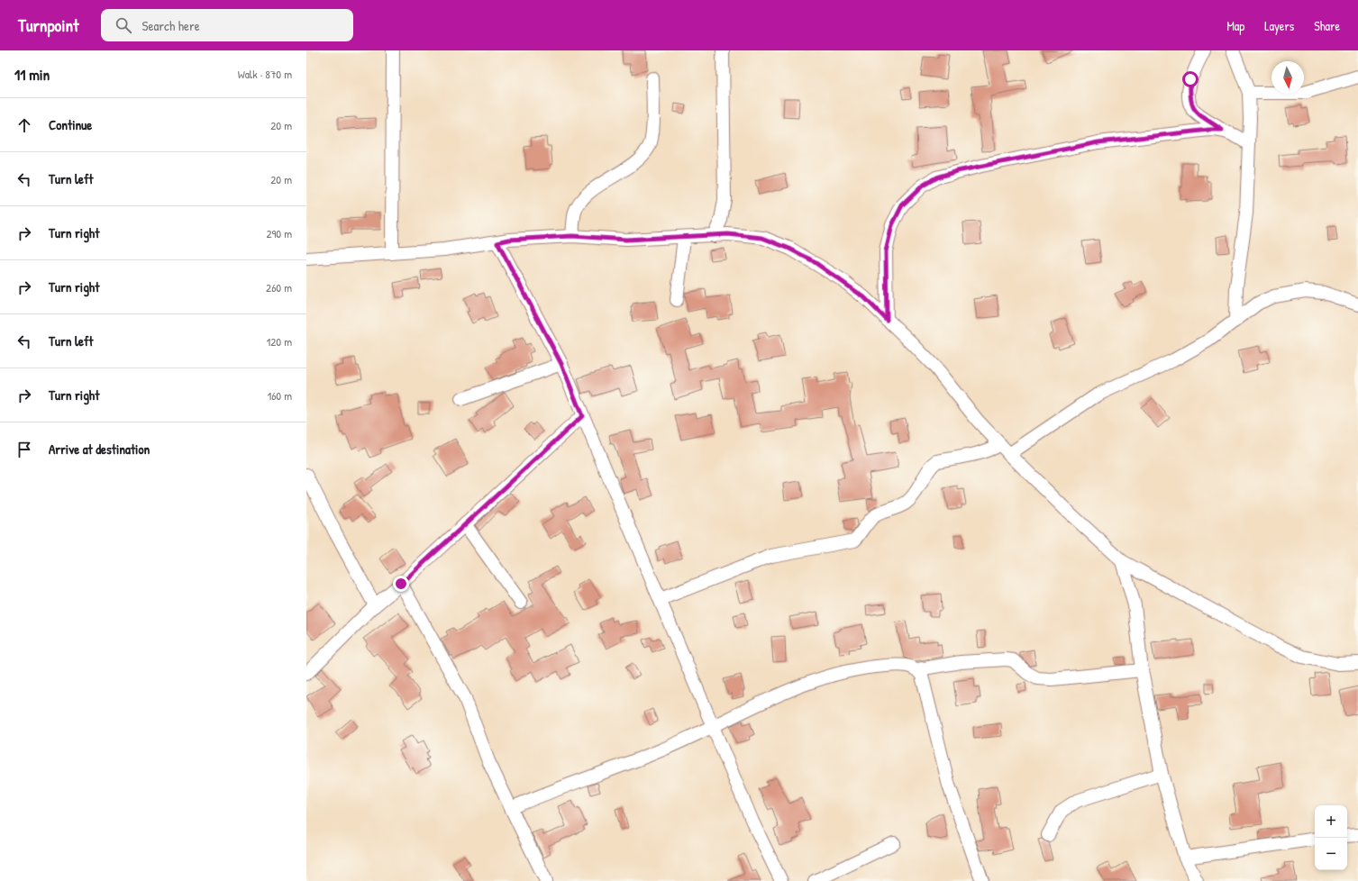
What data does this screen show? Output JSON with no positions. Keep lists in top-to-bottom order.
{
  "north": "bottom",
  "page": {
    "header": "Turnpoint",
    "search": "Search here",
    "nav": ["Map", "Layers", "Share"],
    "heading": ["11 min", "Walk · 870 m"],
    "list": [
      ["Continue", "20 m"],
      ["Turn left", "20 m"],
      ["Turn right", "290 m"],
      ["Turn right", "260 m"],
      ["Turn left", "120 m"],
      ["Turn right", "160 m"],
      "Arrive at destination"
    ],
    "map_buttons": ["+", "−"]
  }
}
